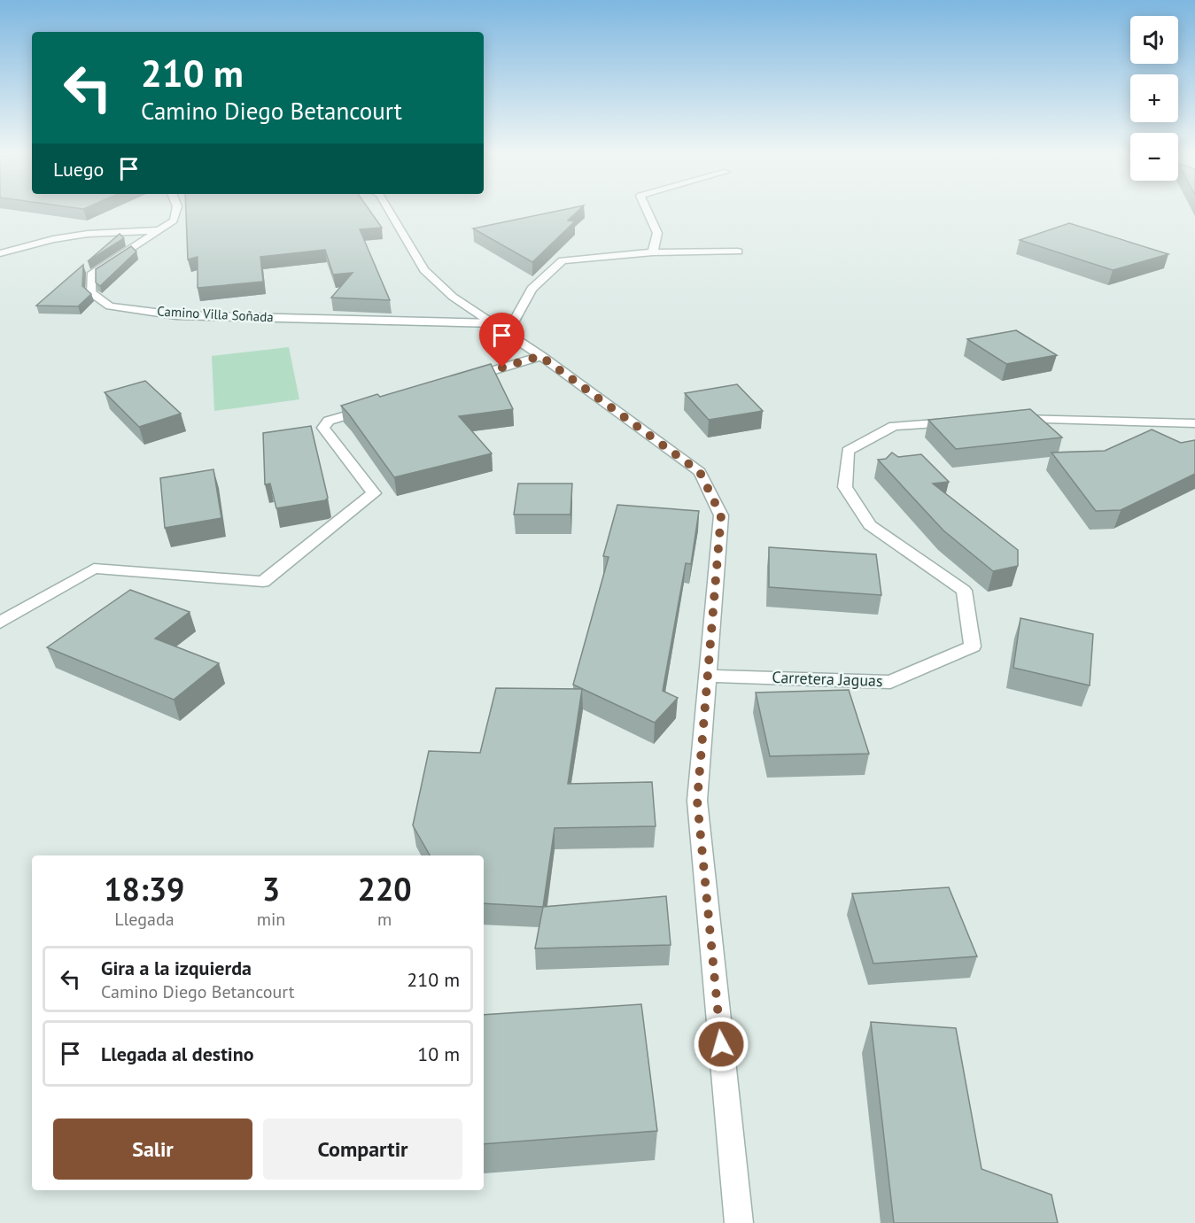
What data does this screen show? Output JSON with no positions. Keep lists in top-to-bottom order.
{
  "streets": {
    "street": ["Camino Villa Soñada", "Carretera Jaguas"]
  },
  "page": {
    "map_buttons": ["+", "−"],
    "turn": ["210 m", "Camino Diego Betancourt"],
    "then": "Luego",
    "eta": [
      "18:39",
      "Llegada",
      "3",
      "min",
      "220",
      "m"
    ],
    "list": [
      {
        "name": "Gira a la izquierda",
        "note": "Camino Diego Betancourt",
        "value": "210 m"
      },
      {
        "name": "Llegada al destino",
        "value": "10 m"
      }
    ],
    "buttons": ["Salir", "Compartir"]
  }
}
